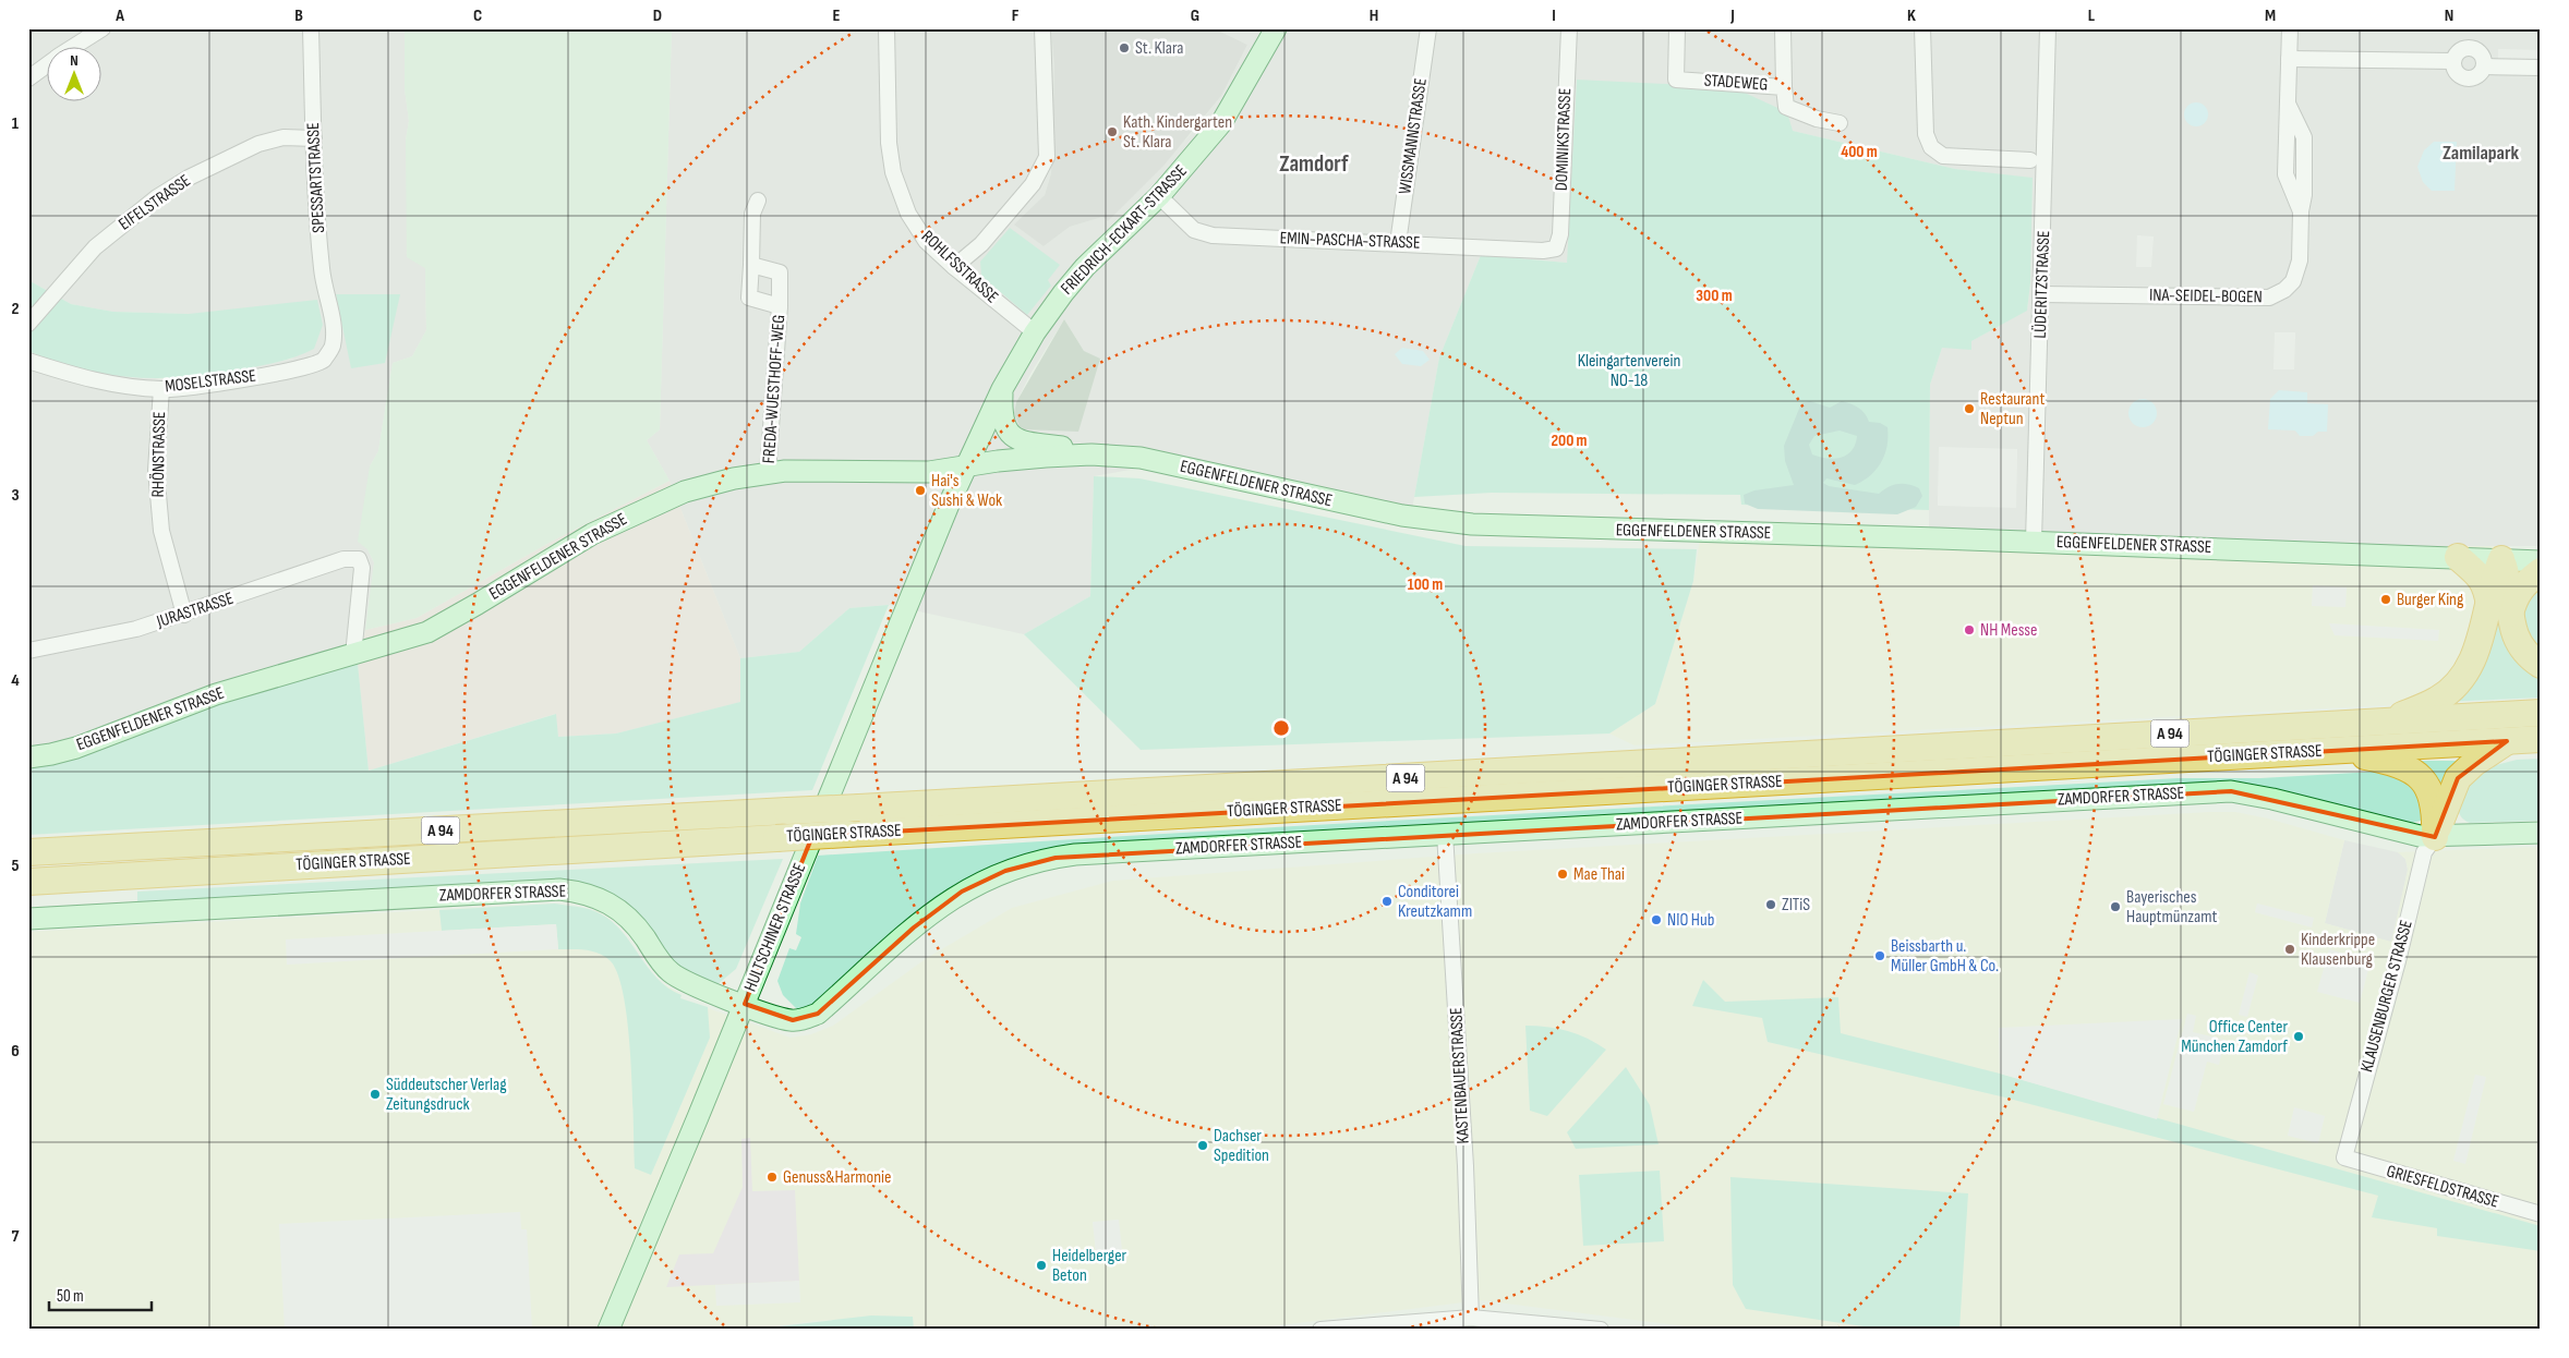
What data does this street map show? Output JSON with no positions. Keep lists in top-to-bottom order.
{
  "streets": {
    "highway": ["A 94", "TÖGINGER STRASSE"],
    "street": [
      "STADEWEG",
      "WISSMANNSTRASSE",
      "DOMINIKSTRASSE",
      "SPESSARTSTRASSE",
      "EIFELSTRASSE",
      "FRIEDRICH-ECKART-STRASSE",
      "EMIN-PASCHA-STRASSE",
      "ROHLFSSTRASSE",
      "LÜDERITZSTRASSE",
      "INA-SEIDEL-BOGEN",
      "MOSELSTRASSE",
      "FREDA-WUESTHOFF-WEG",
      "RHÖNSTRASSE",
      "EGGENFELDENER STRASSE",
      "JURASTRASSE",
      "ZAMDORFER STRASSE",
      "HULTSCHINER STRASSE",
      "KLAUSENBURGER STRASSE",
      "KASTENBAUERSTRASSE",
      "GRIESFELDSTRASSE"
    ]
  },
  "crossings": [
    ["WISSMANNSTRASSE", "EMIN-PASCHA-STRASSE"],
    ["DOMINIKSTRASSE", "EMIN-PASCHA-STRASSE"],
    ["SPESSARTSTRASSE", "EIFELSTRASSE"],
    ["SPESSARTSTRASSE", "MOSELSTRASSE"],
    ["FRIEDRICH-ECKART-STRASSE", "EMIN-PASCHA-STRASSE"],
    ["FRIEDRICH-ECKART-STRASSE", "ROHLFSSTRASSE"],
    ["FRIEDRICH-ECKART-STRASSE", "EGGENFELDENER STRASSE"],
    ["FRIEDRICH-ECKART-STRASSE", "HULTSCHINER STRASSE"],
    ["LÜDERITZSTRASSE", "INA-SEIDEL-BOGEN"],
    ["LÜDERITZSTRASSE", "EGGENFELDENER STRASSE"],
    ["MOSELSTRASSE", "RHÖNSTRASSE"],
    ["FREDA-WUESTHOFF-WEG", "EGGENFELDENER STRASSE"],
    ["RHÖNSTRASSE", "JURASTRASSE"],
    ["EGGENFELDENER STRASSE", "JURASTRASSE"],
    ["EGGENFELDENER STRASSE", "HULTSCHINER STRASSE"],
    ["ZAMDORFER STRASSE", "HULTSCHINER STRASSE"],
    ["ZAMDORFER STRASSE", "KLAUSENBURGER STRASSE"],
    ["ZAMDORFER STRASSE", "KASTENBAUERSTRASSE"],
    ["KLAUSENBURGER STRASSE", "GRIESFELDSTRASSE"]
  ],
  "districts": ["Zamilapark", "Zamdorf"],
  "parks": ["Kleingartenverein NO-18"],
  "places": [
    "St. Klara",
    "Kath. Kindergarten St. Klara",
    "Restaurant Neptun",
    "Hai's Sushi & Wok",
    "Burger King",
    "NH Messe",
    "Mae Thai",
    "Conditorei Kreutzkamm",
    "ZITiS",
    "Bayerisches Hauptmünzamt",
    "NIO Hub",
    "Kinderkrippe Klausenburg",
    "Beissbarth u. Müller GmbH & Co.",
    "Office Center München Zamdorf",
    "Süddeutscher Verlag Zeitungsdruck",
    "Dachser Spedition",
    "Genuss&Harmonie",
    "Heidelberger Beton"
  ],
  "scale_bar": "50 m",
  "north": "top",
  "grid": {
    "columns": [
      "A",
      "B",
      "C",
      "D",
      "E",
      "F",
      "G",
      "H",
      "I",
      "J",
      "K",
      "L",
      "M",
      "N"
    ],
    "rows": [
      "1",
      "2",
      "3",
      "4",
      "5",
      "6",
      "7"
    ]
  },
  "rings": [
    "400 m",
    "300 m",
    "200 m",
    "100 m"
  ]
}
